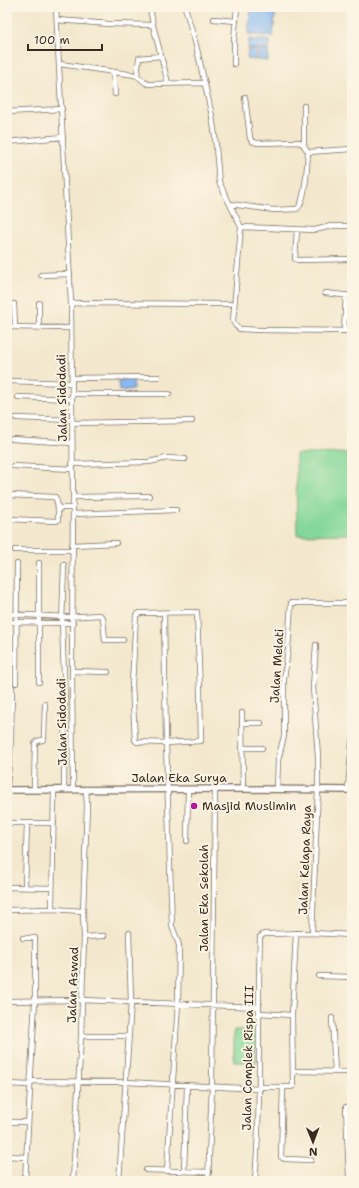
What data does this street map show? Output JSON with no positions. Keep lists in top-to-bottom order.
{
  "streets": {
    "street": [
      "Jalan Sidodadi",
      "Jalan Melati",
      "Jalan Eka Surya",
      "Jalan Kelapa Raya",
      "Jalan Eka Sekolah",
      "Jalan Aswad",
      "Jalan Complek Rispa III"
    ]
  },
  "crossings": [
    ["Jalan Sidodadi", "Jalan Eka Surya"],
    ["Jalan Melati", "Jalan Eka Surya"],
    ["Jalan Eka Surya", "Jalan Kelapa Raya"],
    ["Jalan Eka Surya", "Jalan Eka Sekolah"],
    ["Jalan Eka Surya", "Jalan Aswad"]
  ],
  "places": ["Masjid Muslimin"],
  "scale_bar": "100 m",
  "north": "bottom"
}
